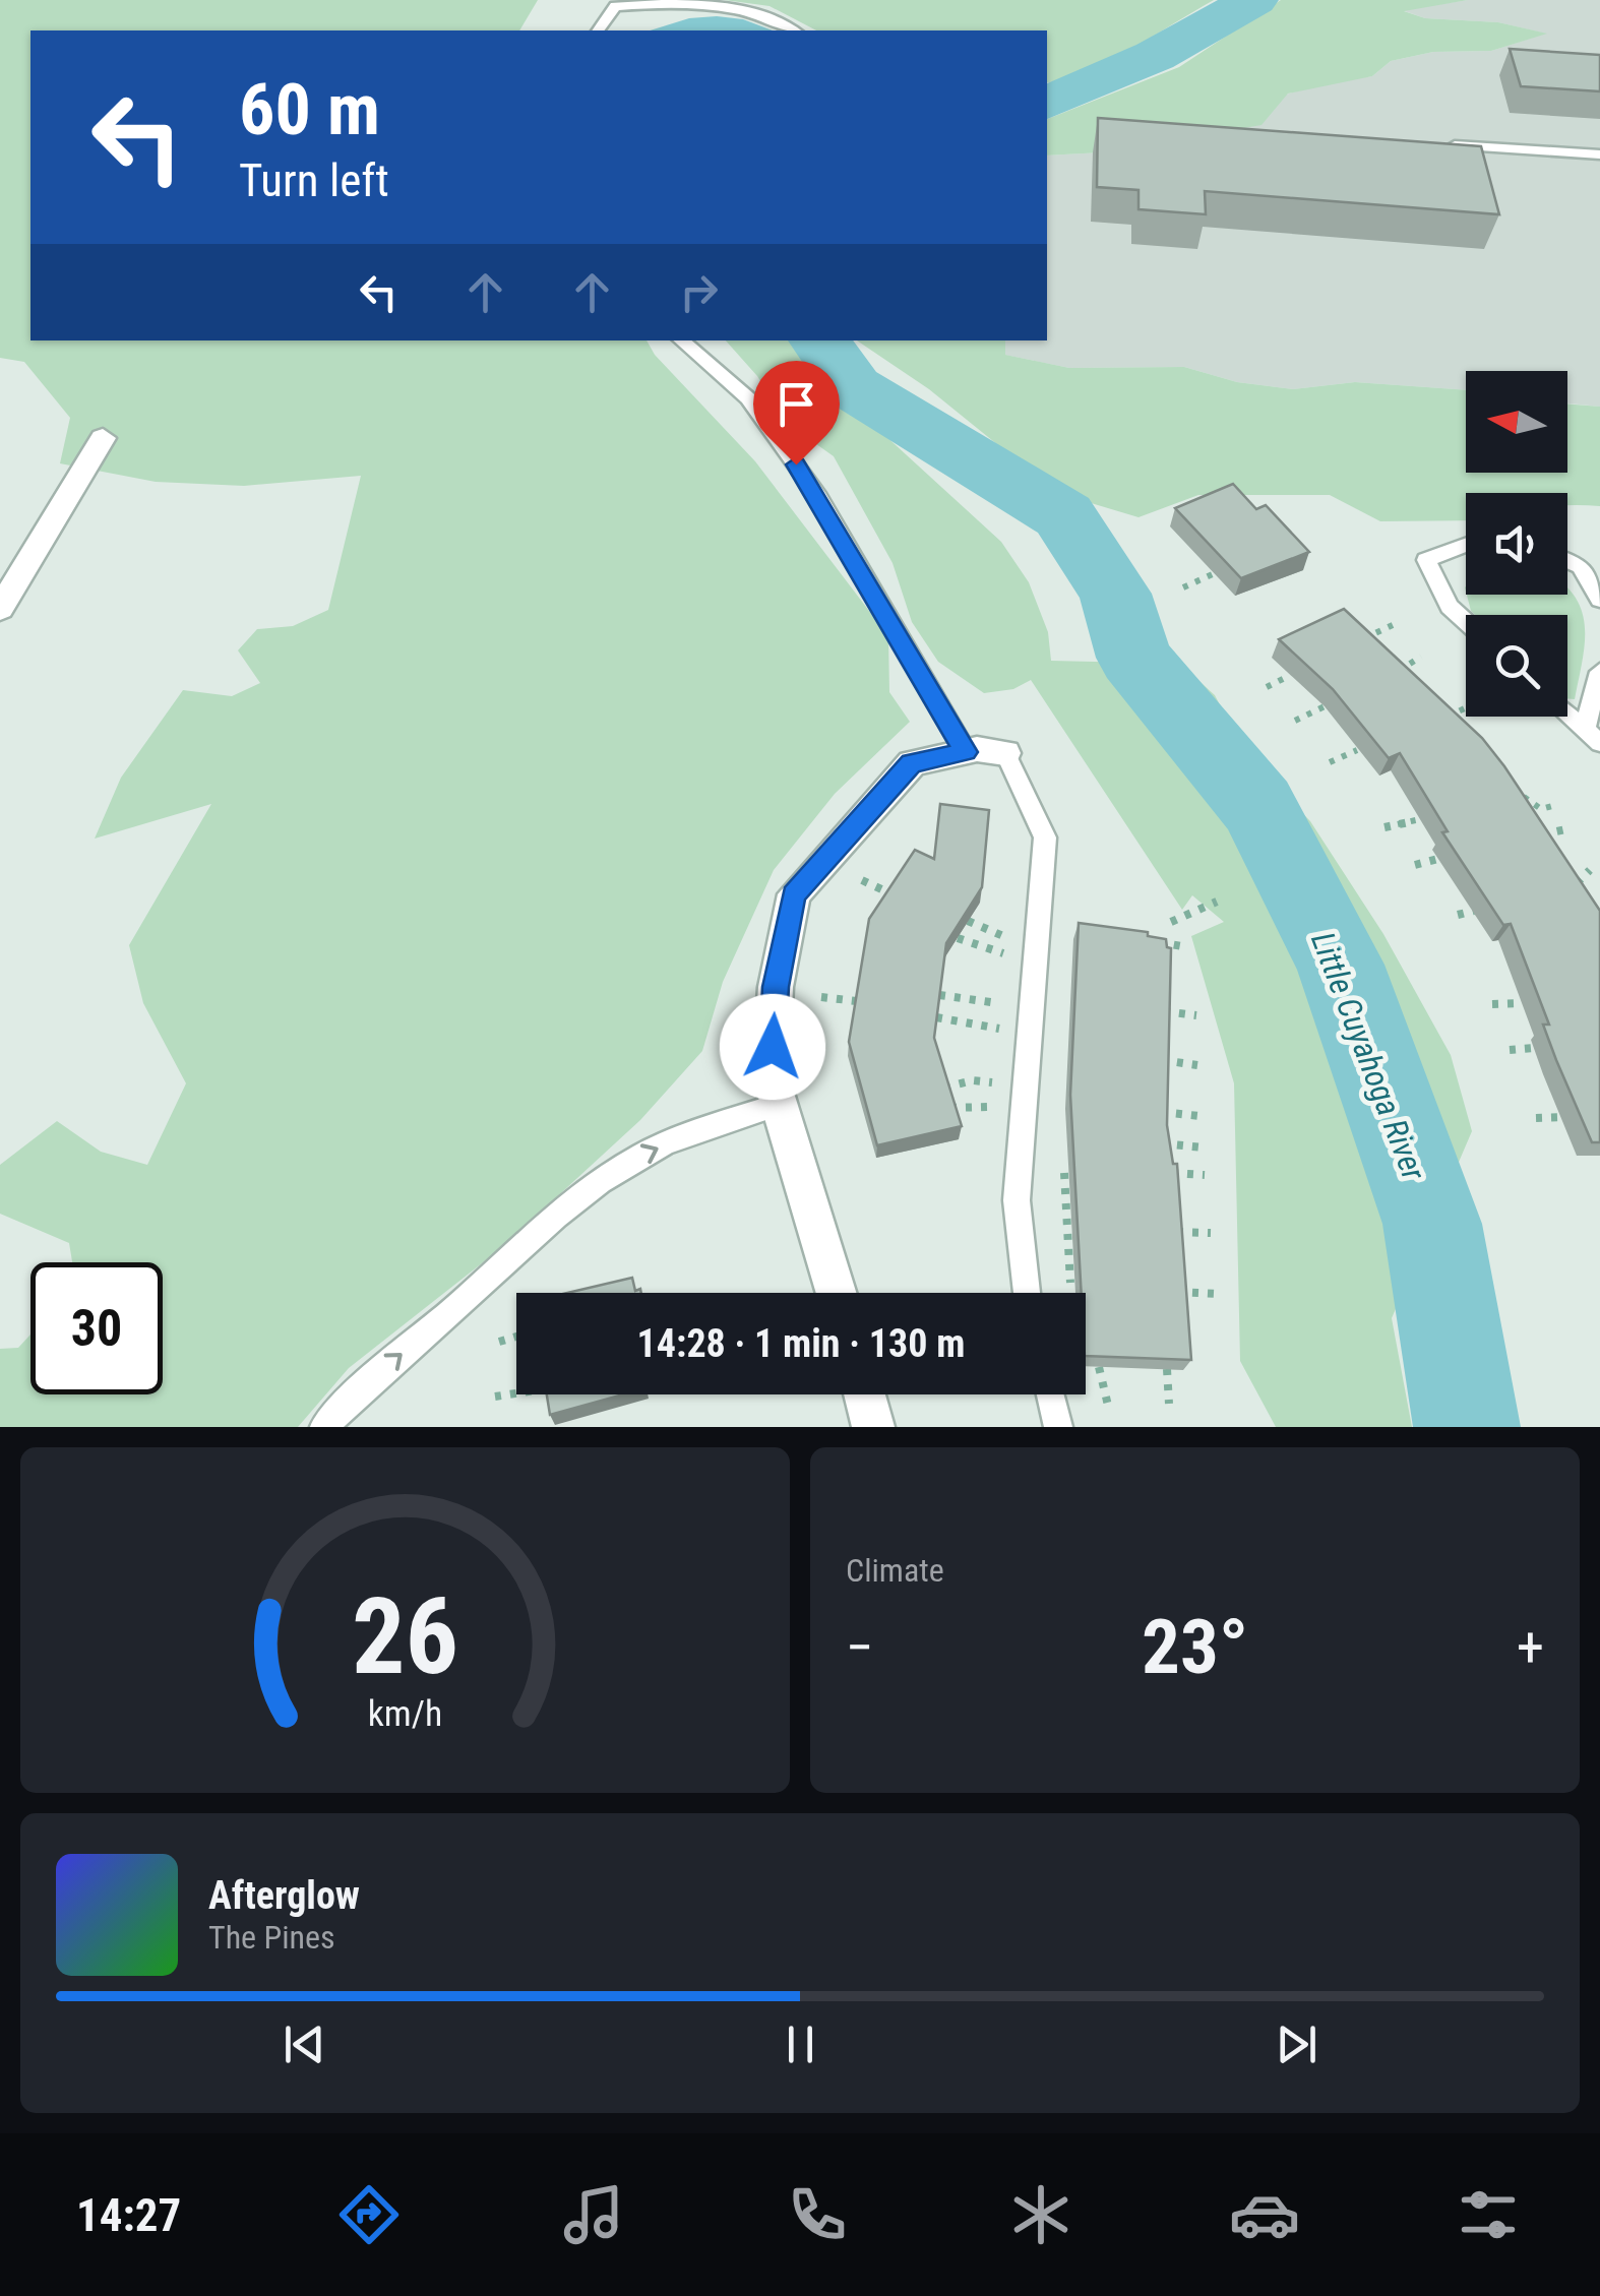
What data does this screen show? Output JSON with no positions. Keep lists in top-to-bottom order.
{
  "water": ["Little Cuyahoga River"],
  "north": "left",
  "page": {
    "turn": ["60 m", "Turn left"],
    "limit": "30",
    "trip": "14:28 · 1 min · 130 m",
    "tile": "Climate",
    "heat": ["−", "23°", "+"],
    "song": ["Afterglow", "The Pines"],
    "tabs": "14:27",
    "gauge": ["26", "km/h"]
  }
}
